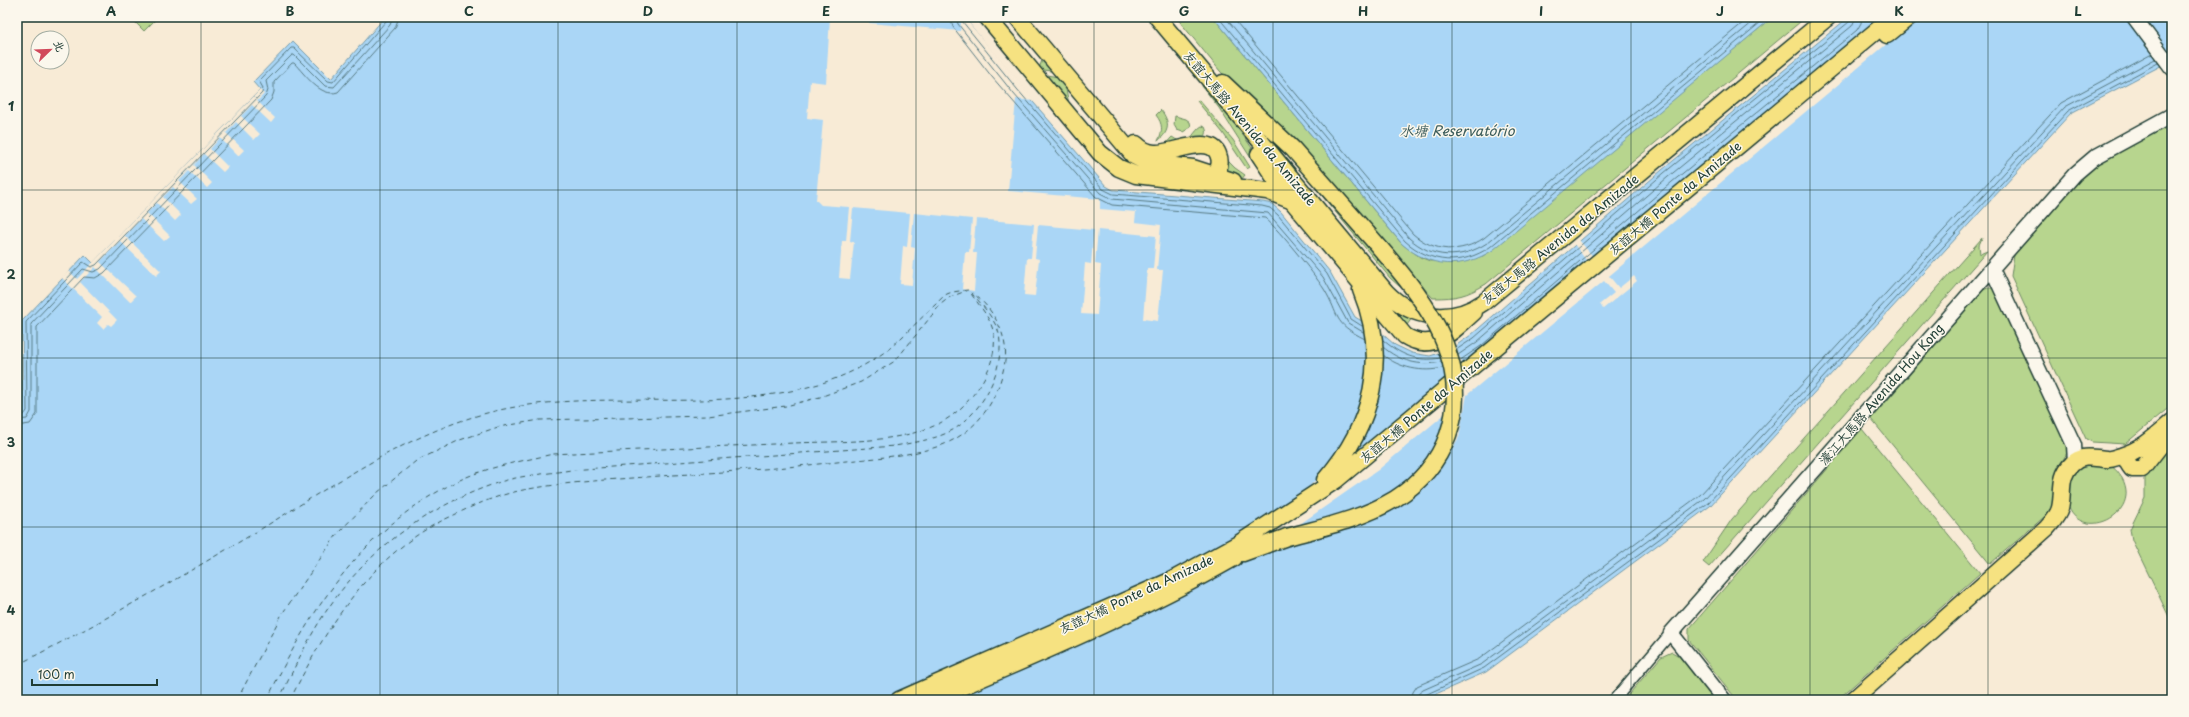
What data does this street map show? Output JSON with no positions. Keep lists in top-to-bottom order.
{
  "streets": {
    "main road": ["友誼大馬路 Avenida da Amizade", "友誼大橋 Ponte da Amizade", "濠江大馬路 Avenida Hou Kong"]
  },
  "water": ["水塘 Reservatório"],
  "scale_bar": "100 m",
  "north": "top right",
  "grid": {
    "columns": [
      "A",
      "B",
      "C",
      "D",
      "E",
      "F",
      "G",
      "H",
      "I",
      "J",
      "K",
      "L"
    ],
    "rows": [
      "1",
      "2",
      "3",
      "4"
    ]
  }
}
